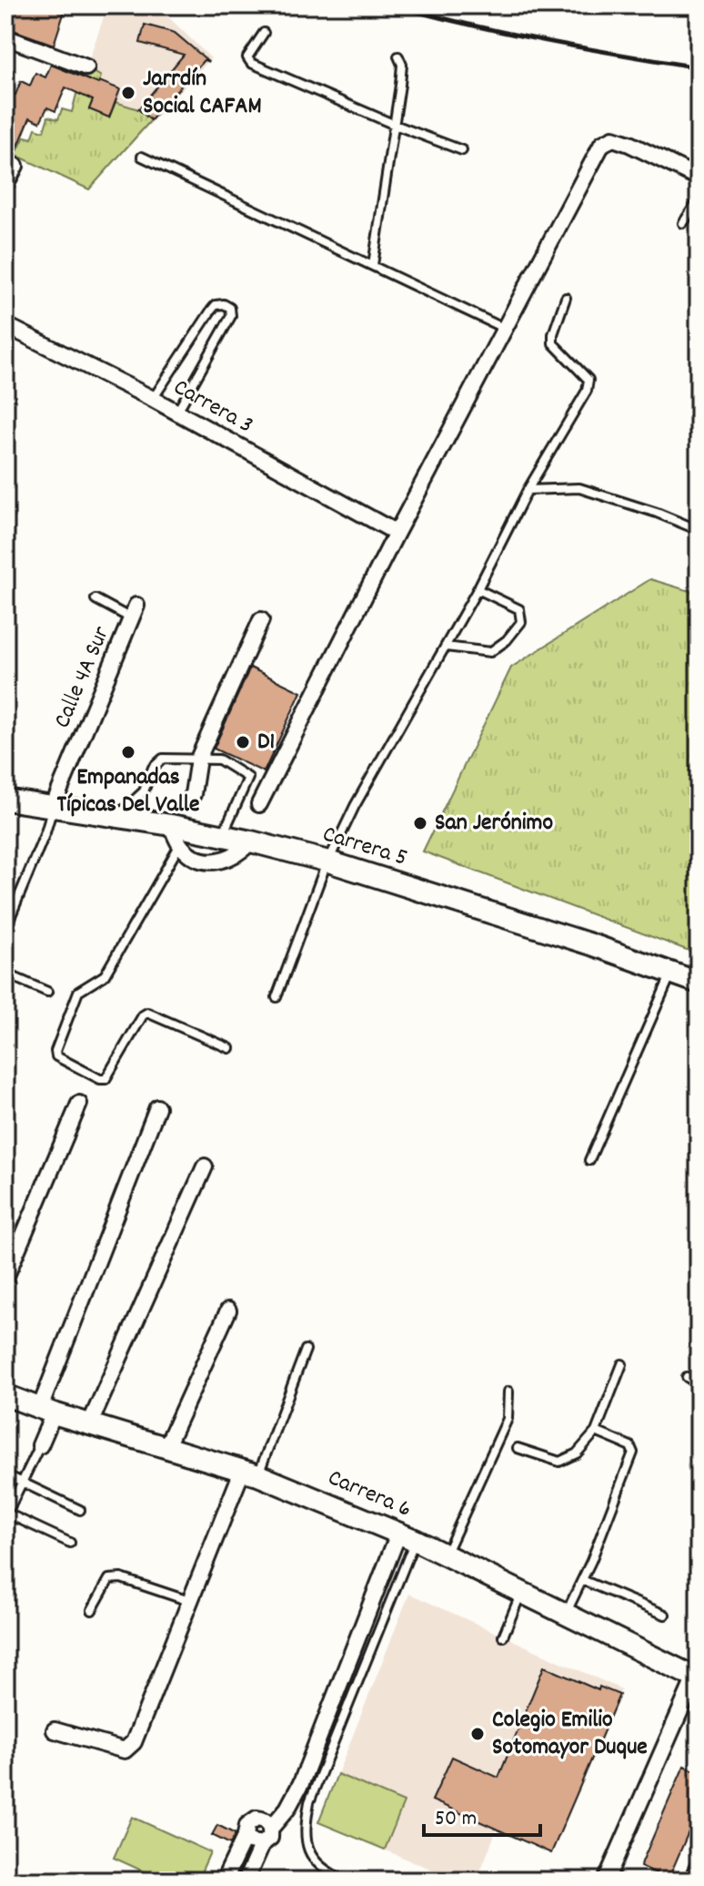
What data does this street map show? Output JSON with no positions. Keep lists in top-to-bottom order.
{
  "streets": {
    "main road": ["Carrera 5", "Carrera 6"],
    "street": ["Carrera 3", "Calle 4A Sur"]
  },
  "crossings": [
    ["Calle 4A Sur", "Carrera 5"]
  ],
  "places": [
    "Jarrdín Social CAFAM",
    "D1",
    "Empanadas Típicas Del Valle",
    "San Jerónimo",
    "Colegio Emilio Sotomayor Duque"
  ],
  "scale_bar": "50 m"
}
